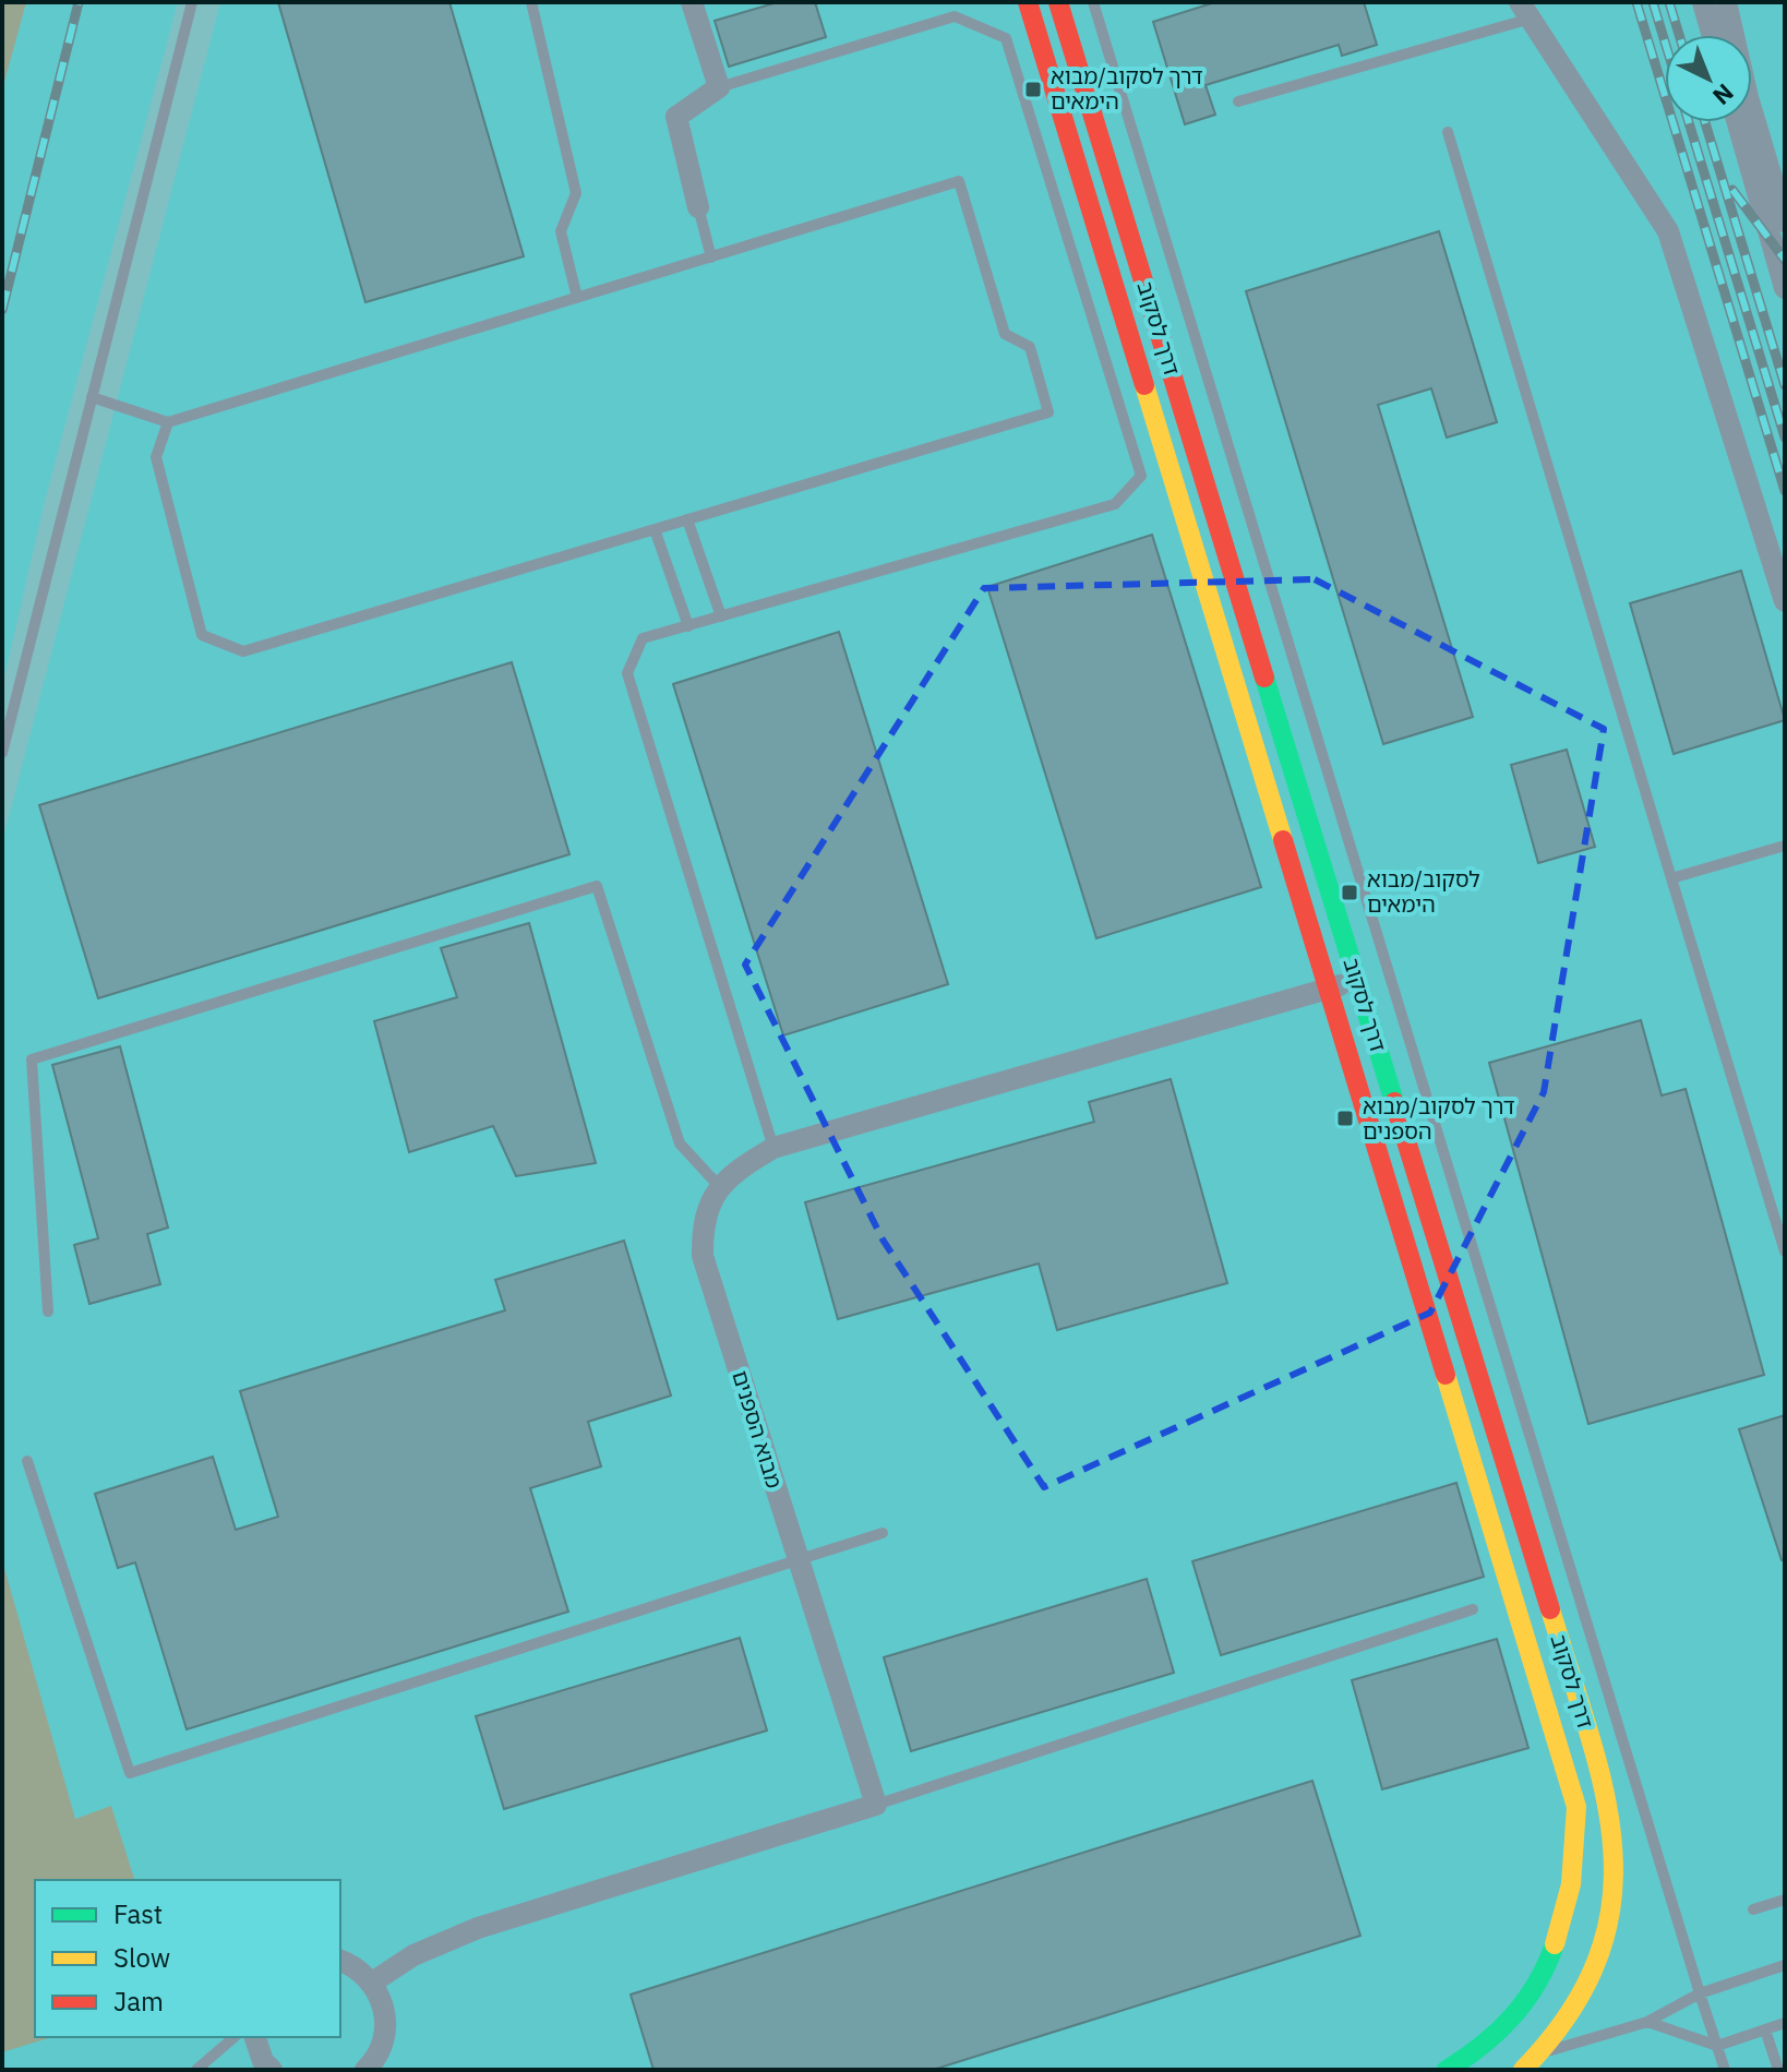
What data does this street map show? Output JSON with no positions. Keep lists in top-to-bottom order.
{
  "streets": {
    "street": ["דרך לסקוב", "מבוא הספנים"]
  },
  "places": {
    "transit": ["דרך לסקוב/מבוא הימאים", "לסקוב/מבוא הימאים", "דרך לסקוב/מבוא הספנים"]
  },
  "legend": ["Fast", "Slow", "Jam"],
  "north": "bottom right"
}
